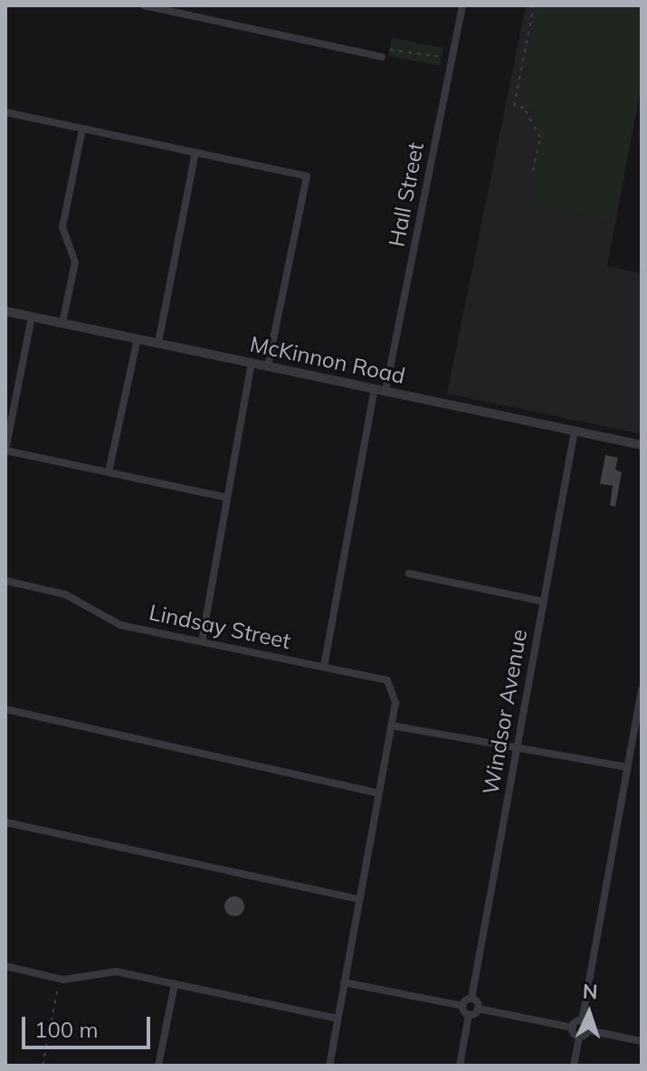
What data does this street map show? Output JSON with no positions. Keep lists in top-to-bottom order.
{
  "streets": {
    "street": [
      "Hall Street",
      "McKinnon Road",
      "Lindsay Street",
      "Windsor Avenue"
    ]
  },
  "crossings": [
    ["Hall Street", "McKinnon Road"],
    ["McKinnon Road", "Windsor Avenue"]
  ],
  "scale_bar": "100 m",
  "north": "top"
}
